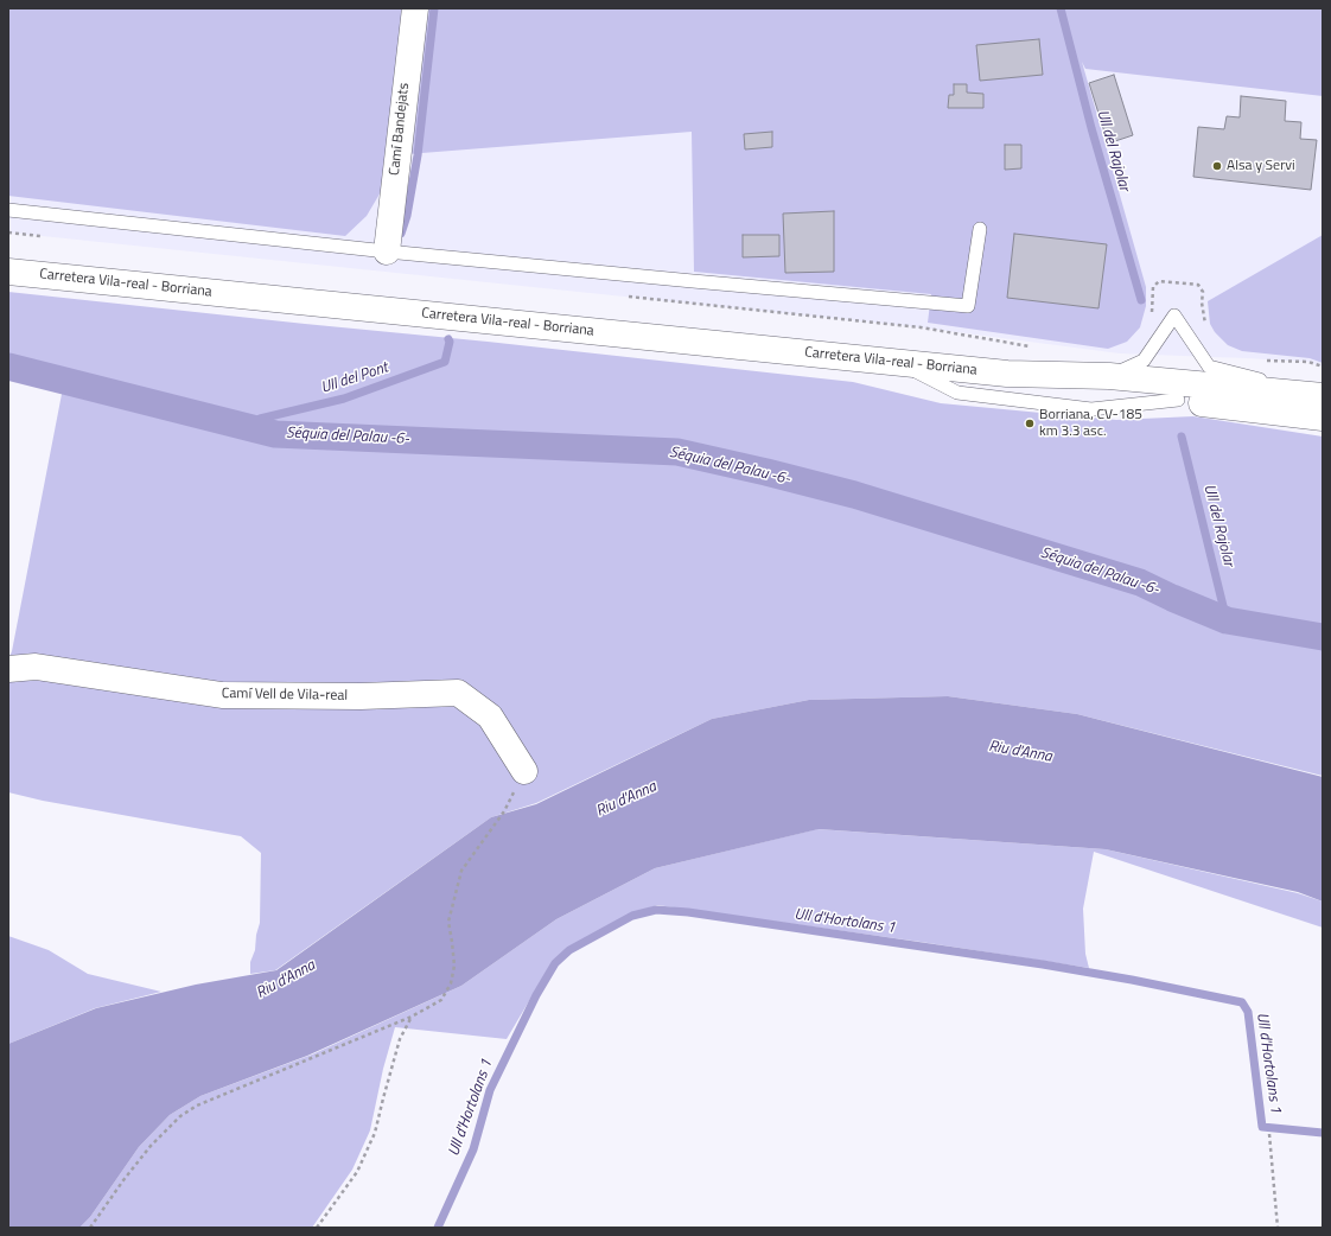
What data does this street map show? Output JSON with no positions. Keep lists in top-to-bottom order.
{
  "streets": {
    "main road": ["Camí Bandejats", "Carretera Vila-real - Borriana", "Camí Vell de Vila-real"]
  },
  "water": [
    "Ull del Rajolar",
    "Ull del Pont",
    "Séquia del Palau -6-",
    "Riu d'Anna",
    "Ull d'Hortolans 1"
  ],
  "places": ["Alsa y Servi", "Borriana, CV-185 km 3.3 asc."]
}
